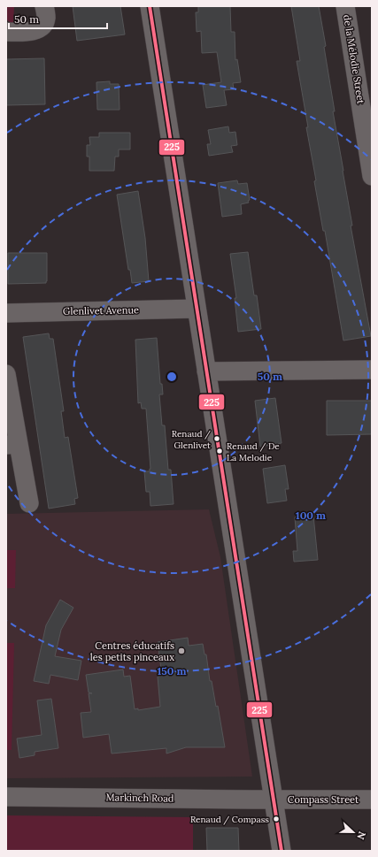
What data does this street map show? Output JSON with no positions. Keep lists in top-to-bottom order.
{
  "streets": {
    "street": [
      "de la Mélodie Street",
      "Glenlivet Avenue",
      "Markinch Road",
      "Compass Street"
    ]
  },
  "crossings": [
    ["Markinch Road", "Compass Street"]
  ],
  "places": [
    "Renaud / Glenlivet",
    "Renaud / De La Melodie",
    "Centres éducatifs les petits pinceaux",
    "Renaud / Compass"
  ],
  "lines": ["transit line 225"],
  "scale_bar": "50 m",
  "north": "right",
  "rings": ["50 m", "100 m", "150 m"]
}
